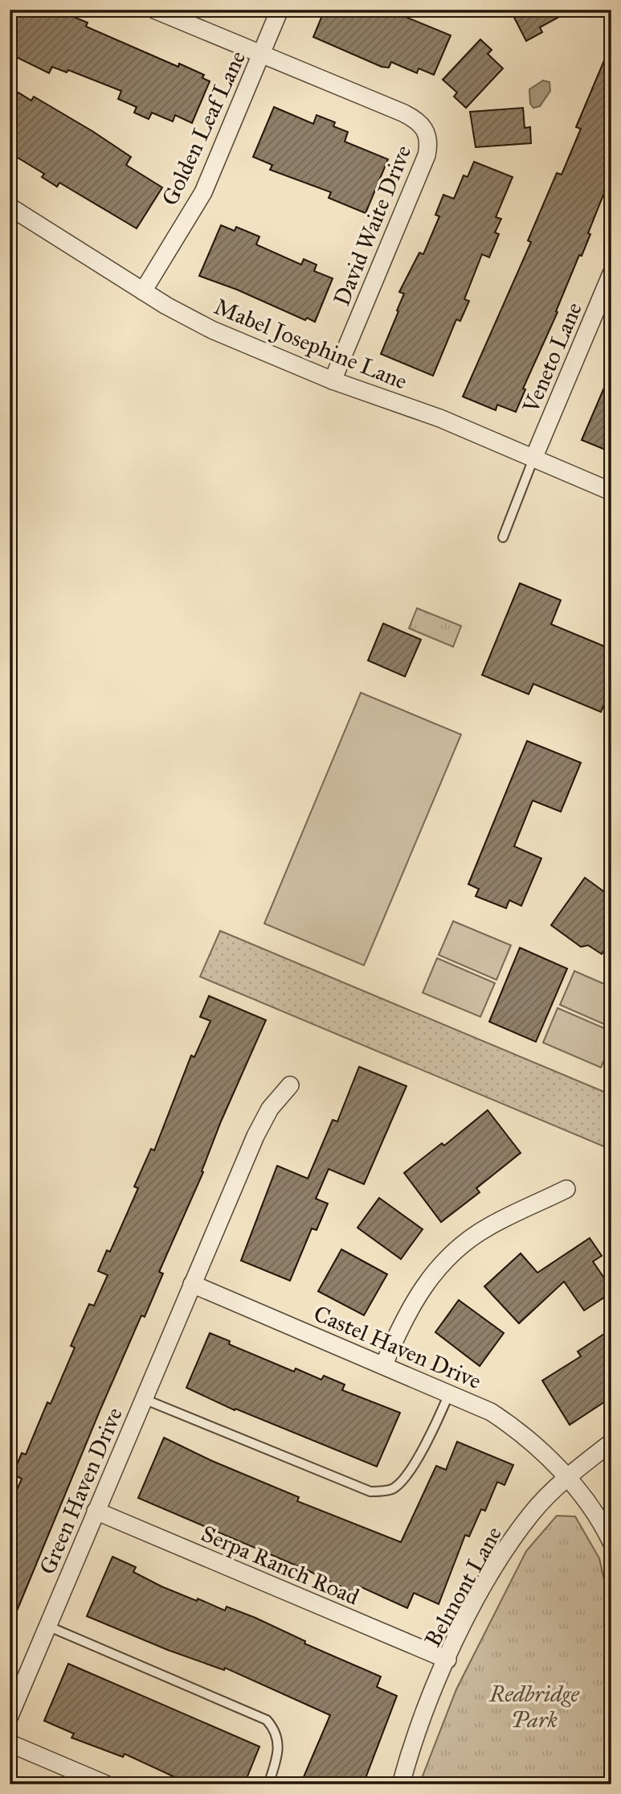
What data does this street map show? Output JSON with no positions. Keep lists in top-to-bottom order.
{
  "streets": {
    "street": [
      "Golden Leaf Lane",
      "David Waite Drive",
      "Mabel Josephine Lane",
      "Veneto Lane",
      "Castel Haven Drive",
      "Green Haven Drive",
      "Serpa Ranch Road",
      "Belmont Lane"
    ]
  },
  "crossings": [
    ["Golden Leaf Lane", "David Waite Drive"],
    ["Golden Leaf Lane", "Mabel Josephine Lane"],
    ["David Waite Drive", "Mabel Josephine Lane"],
    ["Mabel Josephine Lane", "Veneto Lane"],
    ["Castel Haven Drive", "Green Haven Drive"],
    ["Castel Haven Drive", "Belmont Lane"],
    ["Green Haven Drive", "Serpa Ranch Road"],
    ["Serpa Ranch Road", "Belmont Lane"]
  ],
  "parks": ["Redbridge Park"]
}
